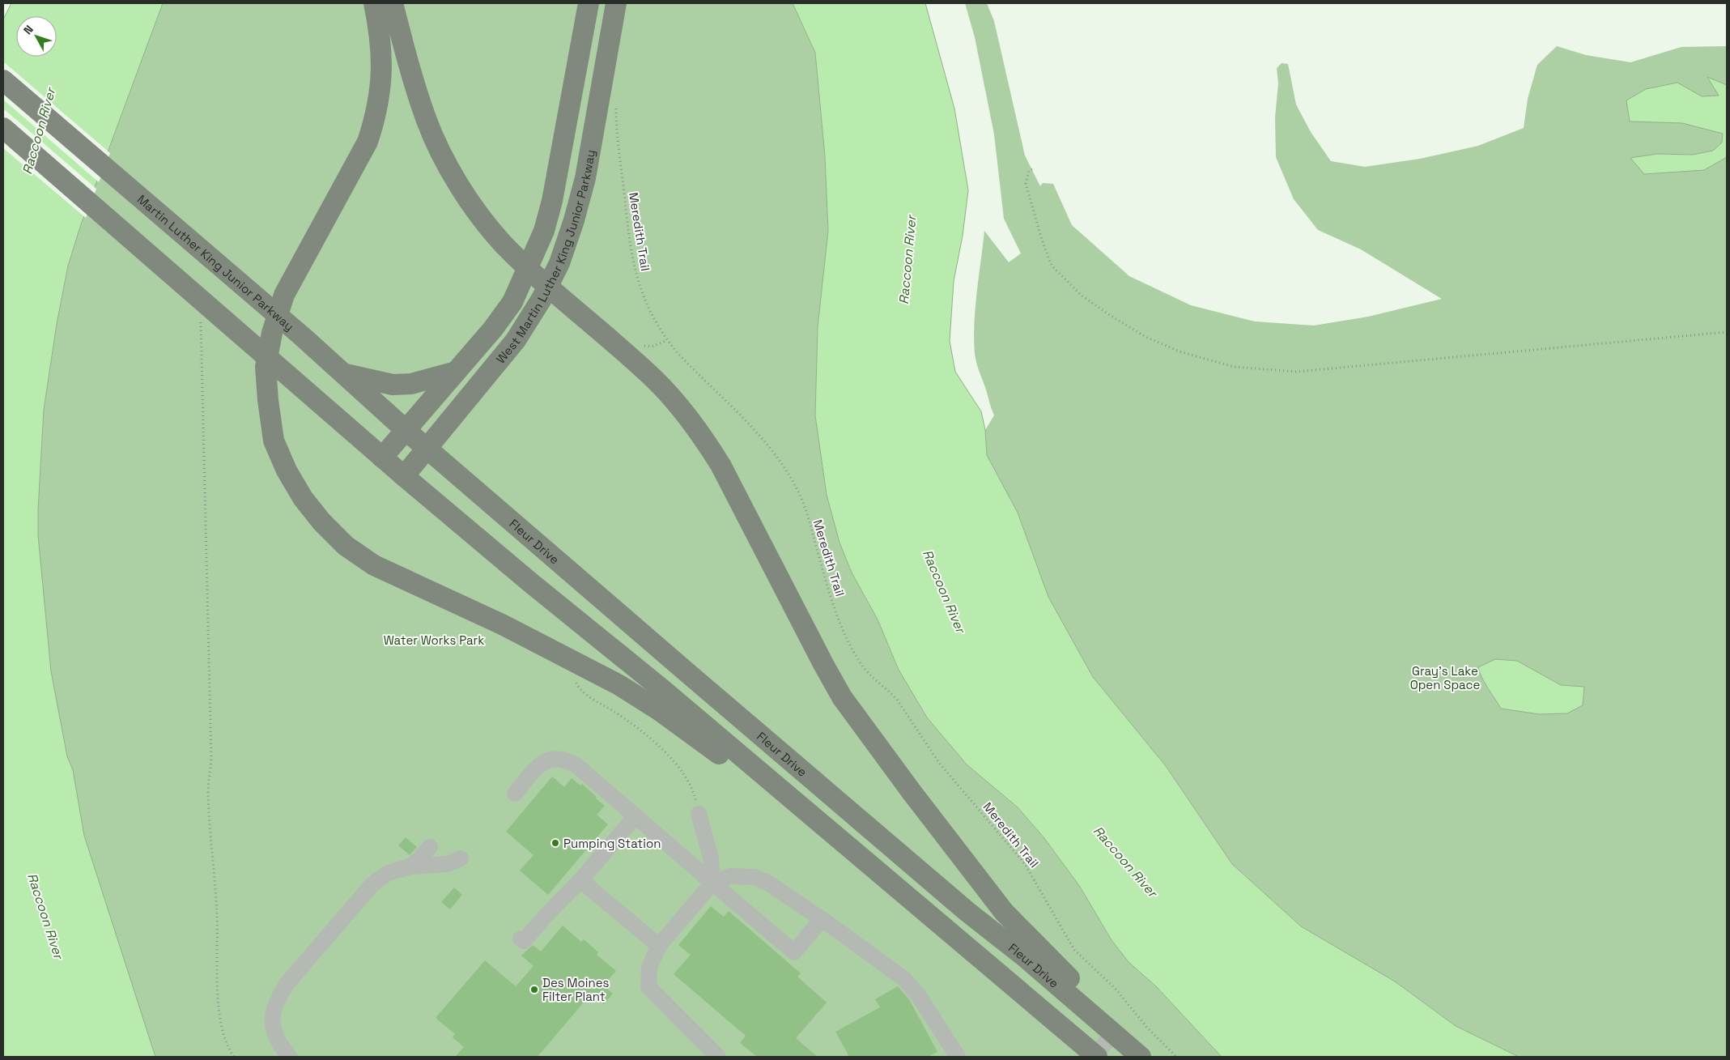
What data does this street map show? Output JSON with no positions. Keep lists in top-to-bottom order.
{
  "streets": {
    "main road": ["West Martin Luther King Junior Parkway", "Martin Luther King Junior Parkway", "Fleur Drive"],
    "path": ["Meredith Trail"]
  },
  "crossings": [
    ["West Martin Luther King Junior Parkway", "Martin Luther King Junior Parkway"],
    ["West Martin Luther King Junior Parkway", "Fleur Drive"],
    ["Martin Luther King Junior Parkway", "Fleur Drive"]
  ],
  "water": ["Raccoon River"],
  "parks": ["Water Works Park", "Gray's Lake Open Space"],
  "places": ["Pumping Station", "Des Moines Filter Plant"],
  "north": "top left"
}
